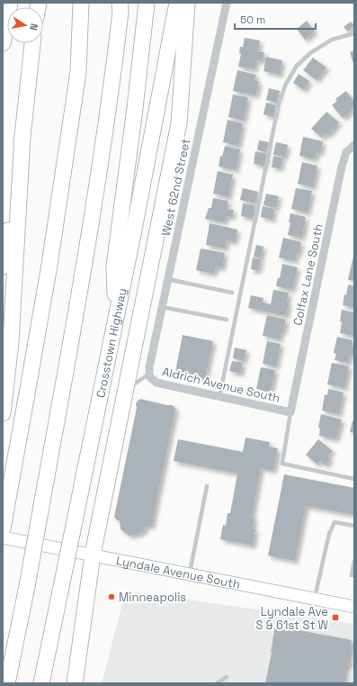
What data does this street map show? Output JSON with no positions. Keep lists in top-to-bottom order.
{
  "streets": {
    "highway": ["Crosstown Highway"],
    "main road": ["Lyndale Avenue South"],
    "street": ["West 62nd Street", "Colfax Lane South", "Aldrich Avenue South"]
  },
  "crossings": [
    ["West 62nd Street", "Aldrich Avenue South"],
    ["Colfax Lane South", "Aldrich Avenue South"]
  ],
  "places": {
    "other": ["Minneapolis"],
    "transit": ["Lyndale Ave S & 61st St W"]
  },
  "scale_bar": "50 m",
  "north": "right"
}
